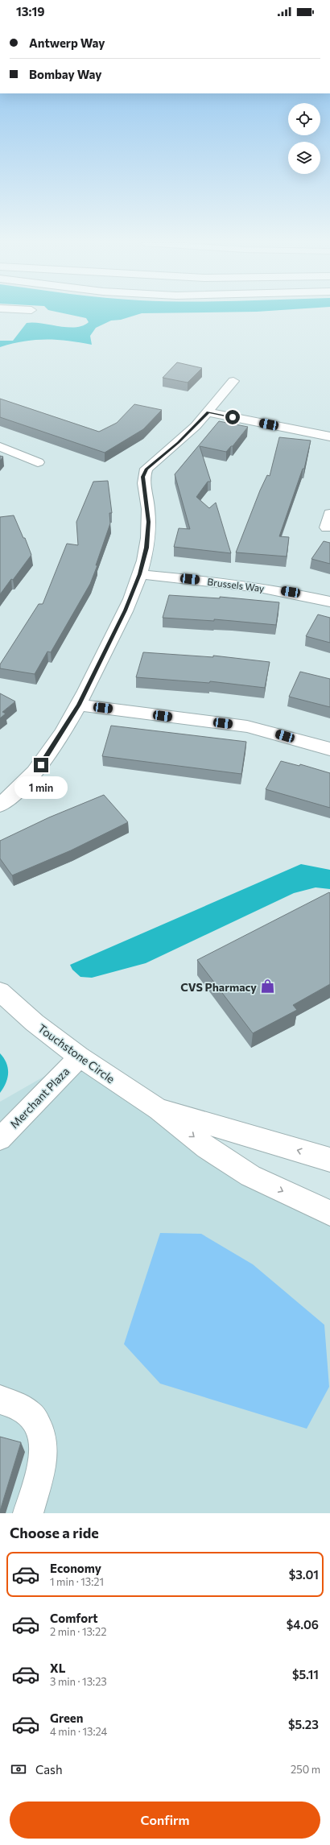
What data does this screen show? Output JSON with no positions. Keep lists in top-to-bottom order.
{
  "streets": {
    "street": ["Brussels Way", "Touchstone Circle", "Merchant Plaza"]
  },
  "crossings": [
    ["Touchstone Circle", "Merchant Plaza"]
  ],
  "places": {
    "shop": ["CVS Pharmacy"]
  },
  "page": {
    "status": "13:19",
    "banner": ["Antwerp Way", "Bombay Way"],
    "bubble": "1 min",
    "heading": "Choose a ride",
    "list": [
      {
        "name": "Economy",
        "note": "1 min · 13:21",
        "value": "$3.01"
      },
      {
        "name": "Comfort",
        "note": "2 min · 13:22",
        "value": "$4.06"
      },
      {
        "name": "XL",
        "note": "3 min · 13:23",
        "value": "$5.11"
      },
      {
        "name": "Green",
        "note": "4 min · 13:24",
        "value": "$5.23"
      }
    ],
    "pay": ["Cash", "250 m"],
    "buttons": "Confirm"
  }
}
